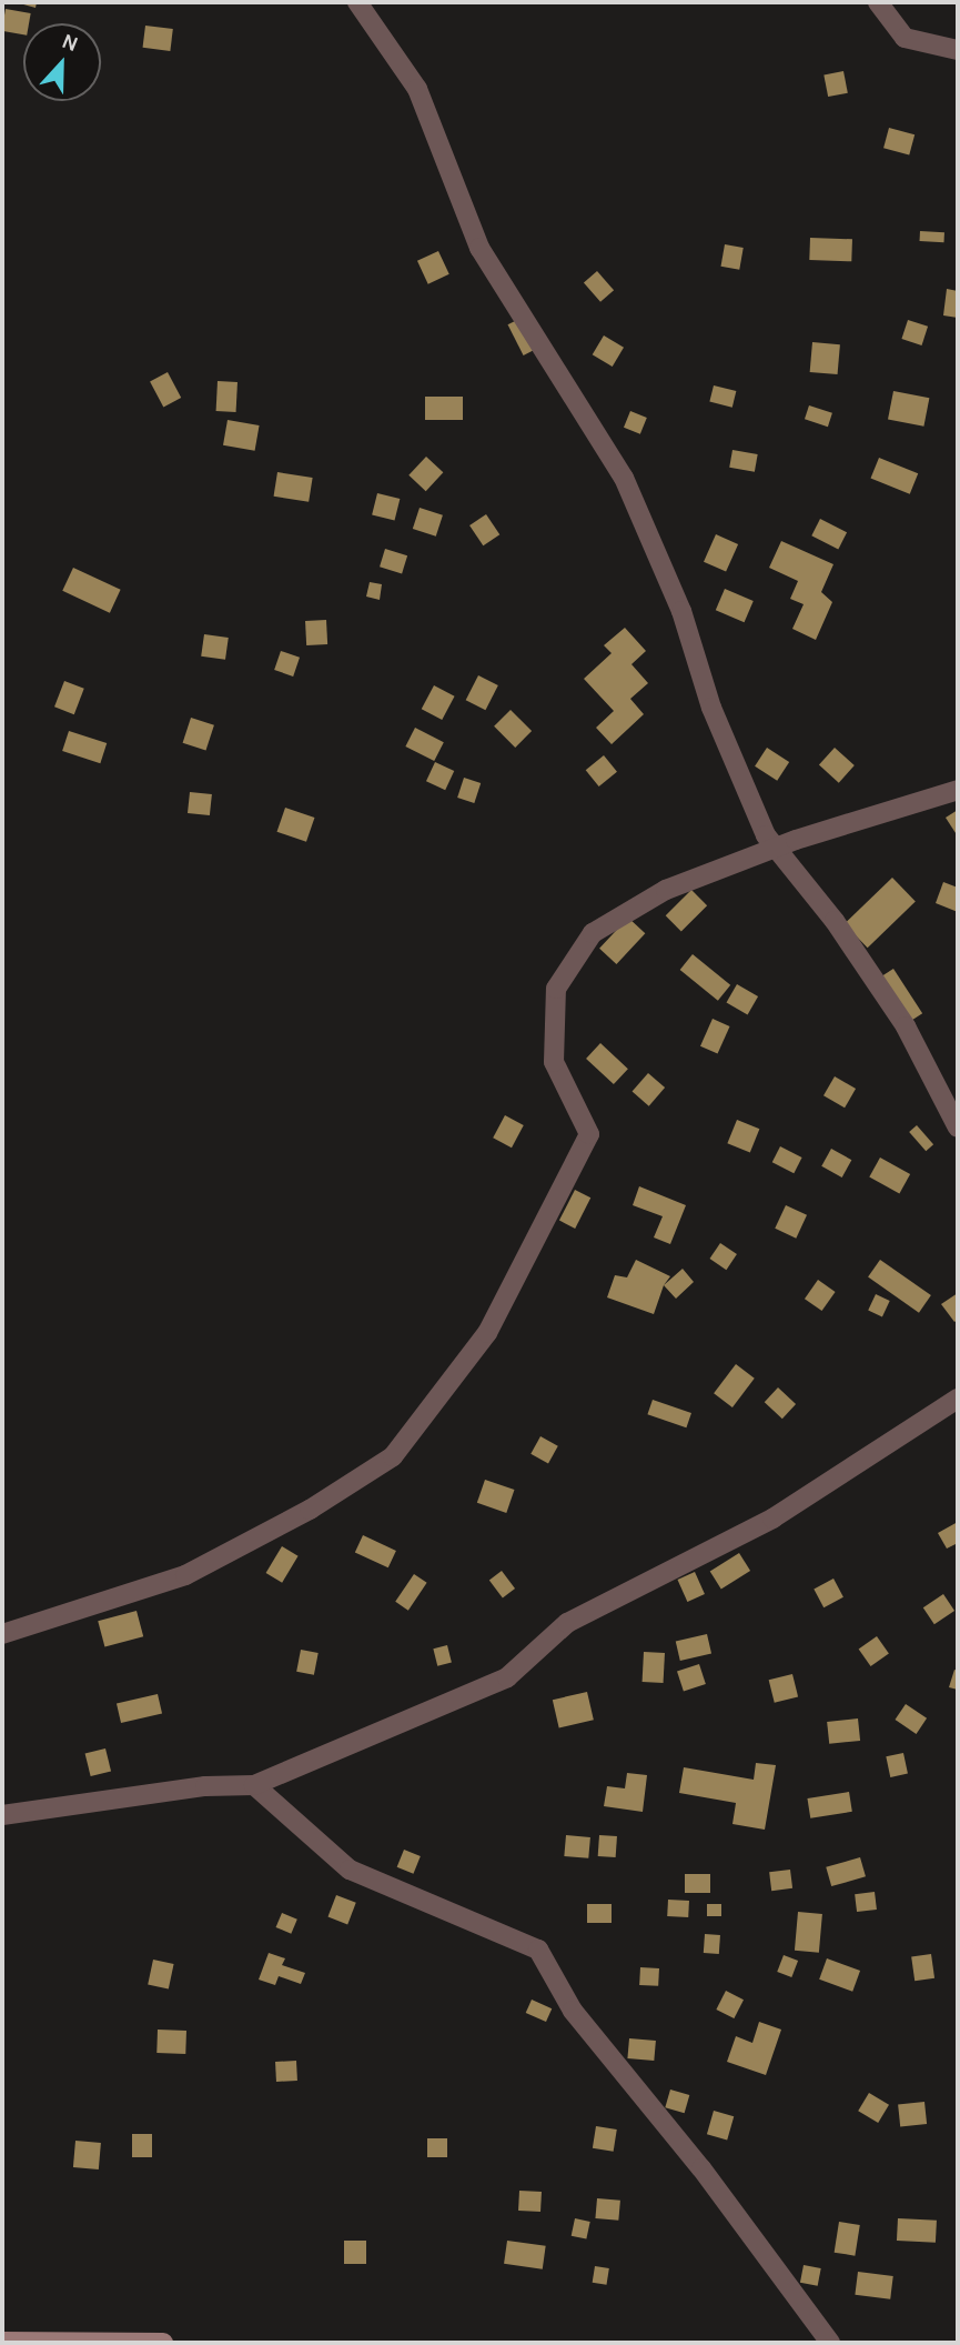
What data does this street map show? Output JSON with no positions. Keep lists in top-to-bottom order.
{
  "north": "top"
}
